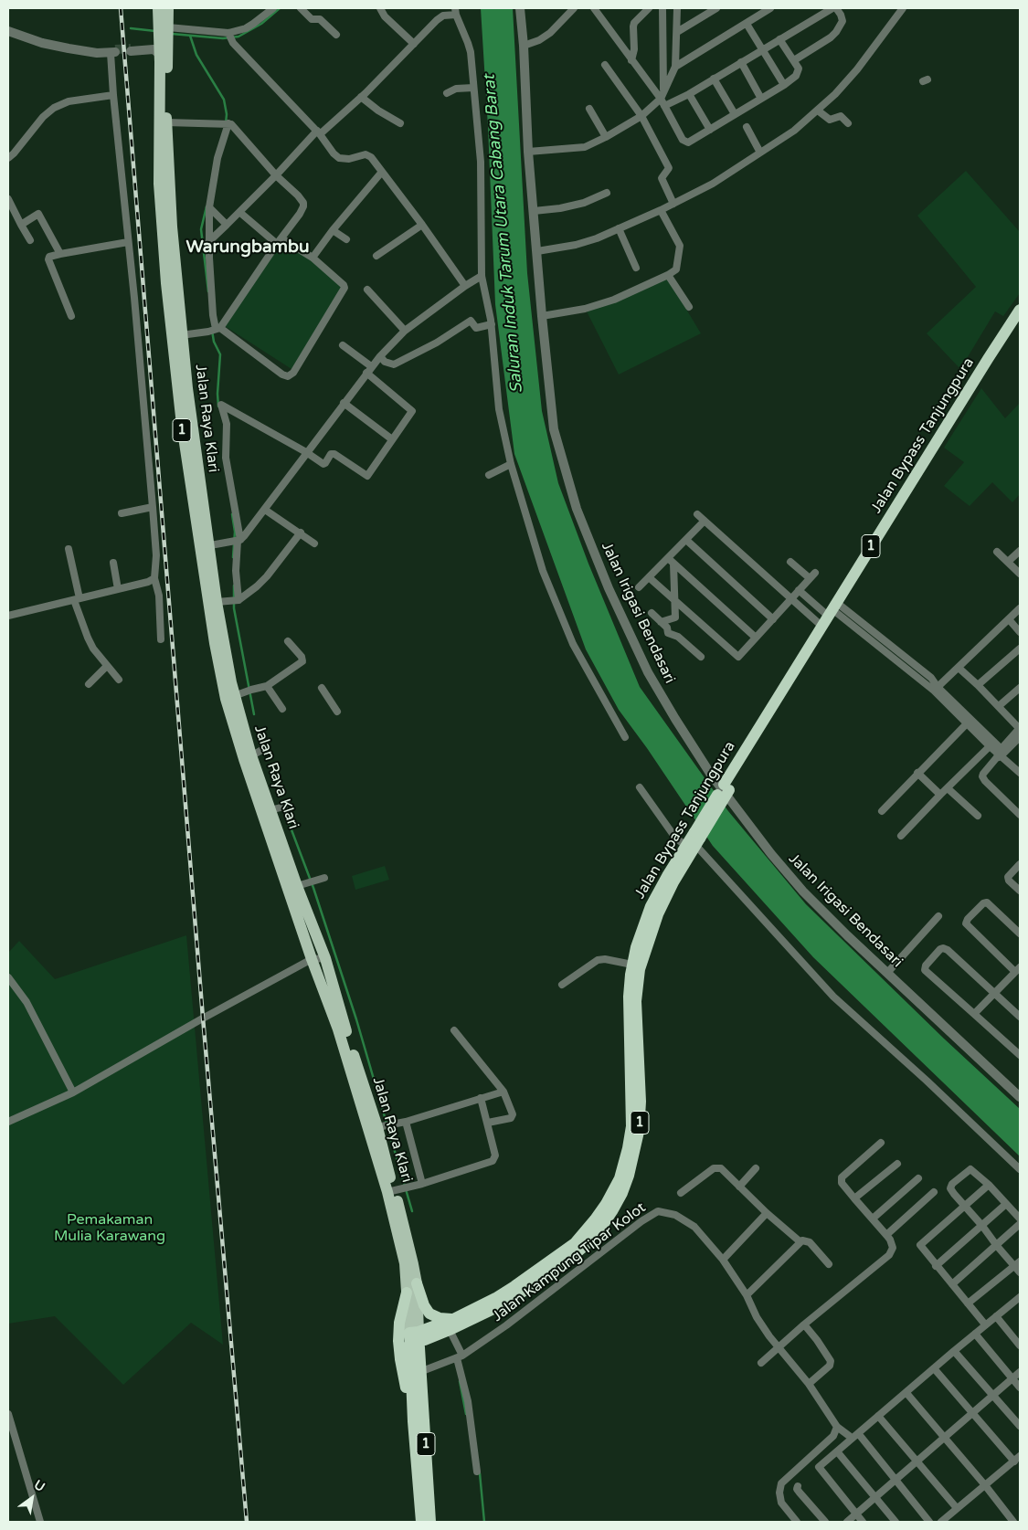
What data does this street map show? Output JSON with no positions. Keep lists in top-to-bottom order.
{
  "streets": {
    "highway": ["Jalan Raya Klari", "1", "Jalan Bypass Tanjungpura"],
    "street": ["Jalan Irigasi Bendasari", "Jalan Kampung Tipar Kolot"]
  },
  "crossings": [
    ["Jalan Raya Klari", "1"],
    ["Jalan Raya Klari", "Jalan Bypass Tanjungpura"],
    ["Jalan Raya Klari", "Jalan Kampung Tipar Kolot"]
  ],
  "districts": ["Warungbambu"],
  "water": ["Saluran Induk Tarum Utara Cabang Barat"],
  "parks": ["Pemakaman Mulia Karawang"],
  "north": "top right"
}
